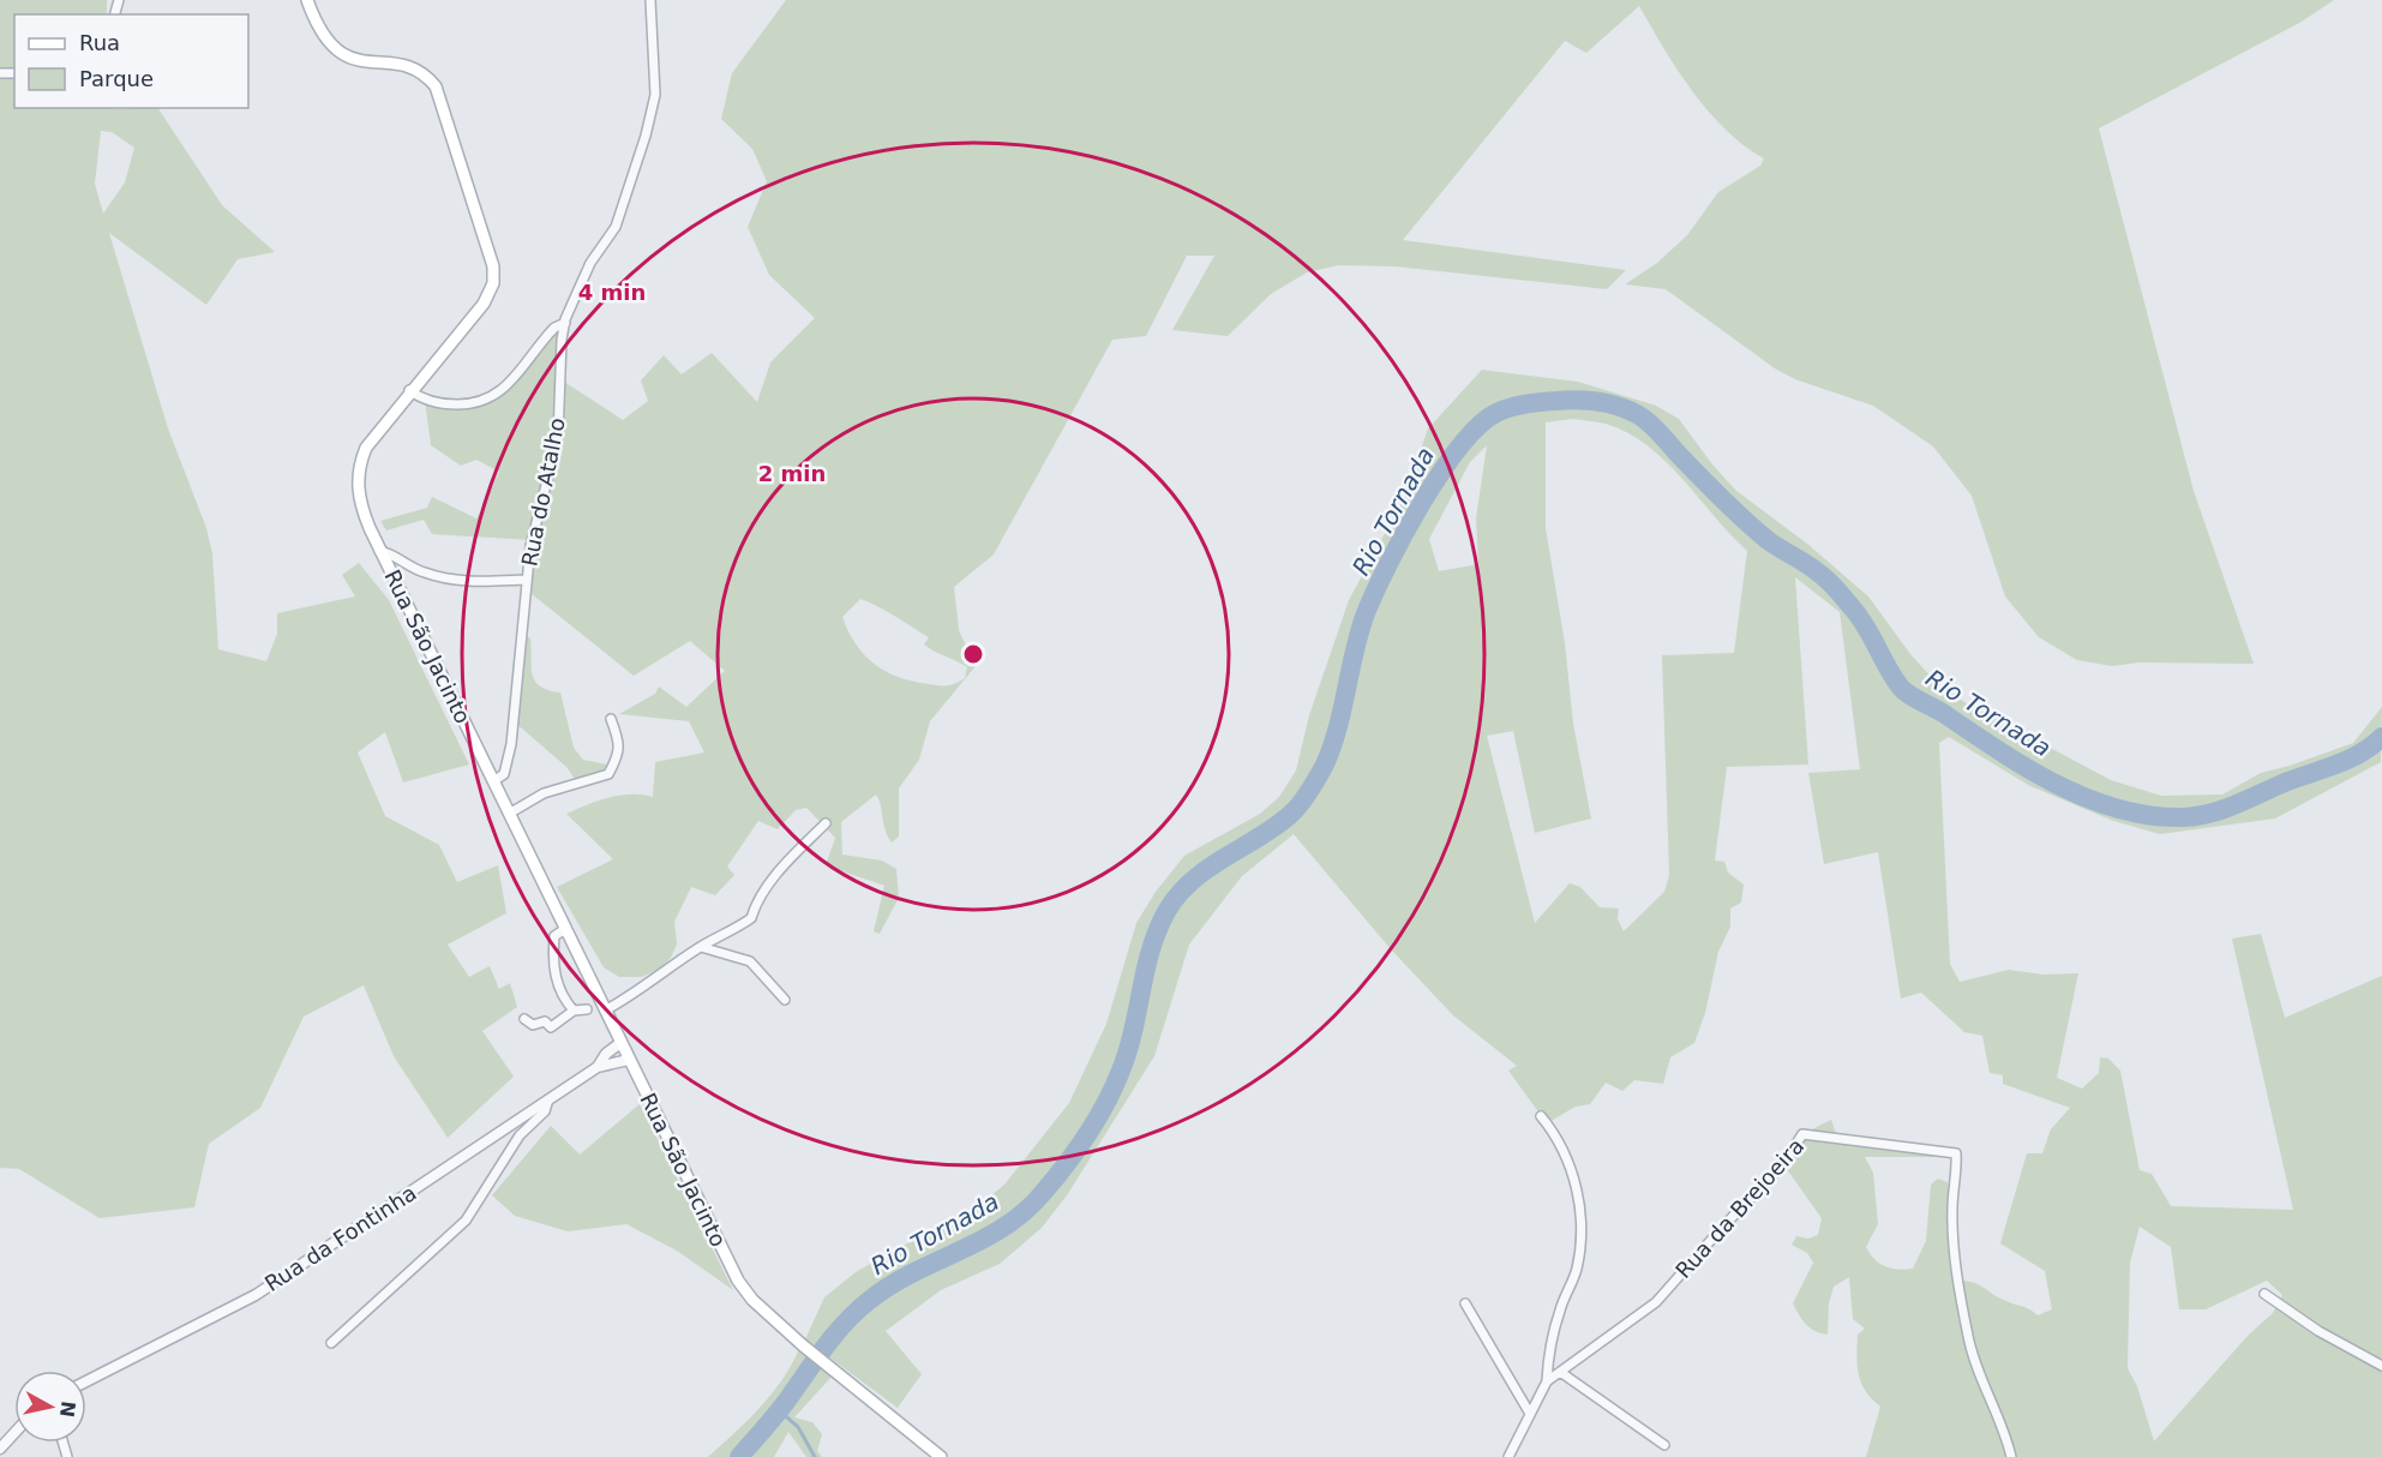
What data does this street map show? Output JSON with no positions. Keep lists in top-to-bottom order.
{
  "streets": {
    "main road": ["Rua São Jacinto"],
    "street": ["Rua do Atalho", "Rua da Brejoeira", "Rua da Fontinha"]
  },
  "crossings": [
    ["Rua do Atalho", "Rua São Jacinto"],
    ["Rua São Jacinto", "Rua da Fontinha"]
  ],
  "water": ["Rio Tornada"],
  "legend": ["Rua", "Parque"],
  "north": "right",
  "rings": ["4 min", "2 min"]
}
